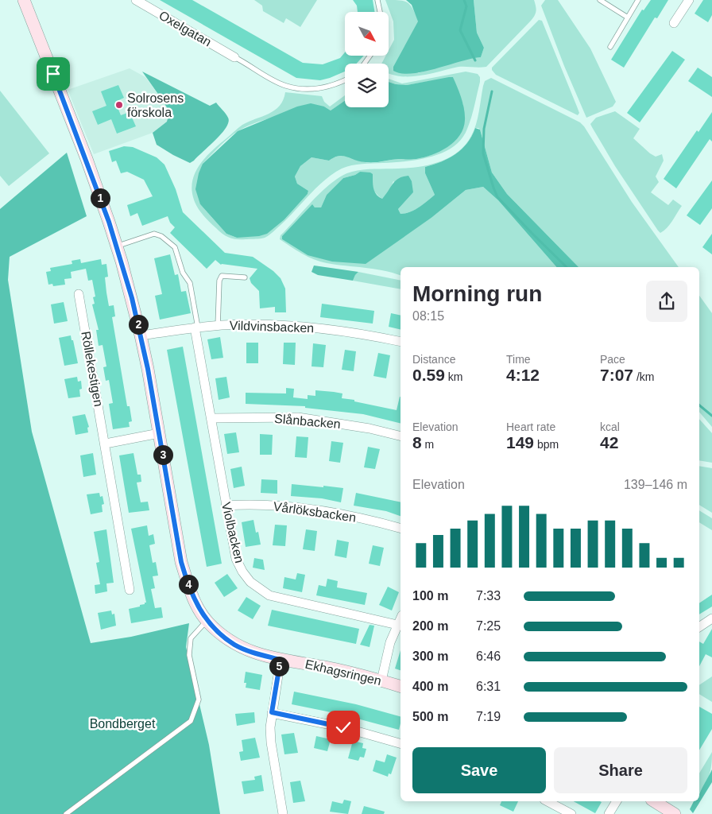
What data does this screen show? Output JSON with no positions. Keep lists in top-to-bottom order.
{
  "streets": {
    "street": [
      "Oxelgatan",
      "Vildvinsbacken",
      "Röllekestigen",
      "Slånbacken",
      "Vårlöksbacken",
      "Violbacken",
      "Ekhagsringen"
    ]
  },
  "crossings": [
    ["Vildvinsbacken", "Violbacken"],
    ["Vildvinsbacken", "Ekhagsringen"],
    ["Slånbacken", "Violbacken"],
    ["Vårlöksbacken", "Violbacken"]
  ],
  "parks": ["Bondberget"],
  "places": ["Solrosens förskola"],
  "north": "bottom right",
  "page": {
    "pins": [
      "1",
      "2",
      "3",
      "4",
      "5"
    ],
    "heading": ["Morning run", "08:15"],
    "stats": [
      ["Distance", "0.59 km"],
      ["Time", "4:12"],
      ["Pace", "7:07 /km"],
      ["Elevation", "8 m"],
      ["Heart rate", "149 bpm"],
      ["kcal", "42"]
    ],
    "chart": ["Elevation", "139–146 m"],
    "list": [
      {
        "name": "100 m",
        "note": "7:33"
      },
      {
        "name": "200 m",
        "note": "7:25"
      },
      {
        "name": "300 m",
        "note": "6:46"
      },
      {
        "name": "400 m",
        "note": "6:31"
      },
      {
        "name": "500 m",
        "note": "7:19"
      }
    ],
    "buttons": ["Save", "Share"]
  }
}
